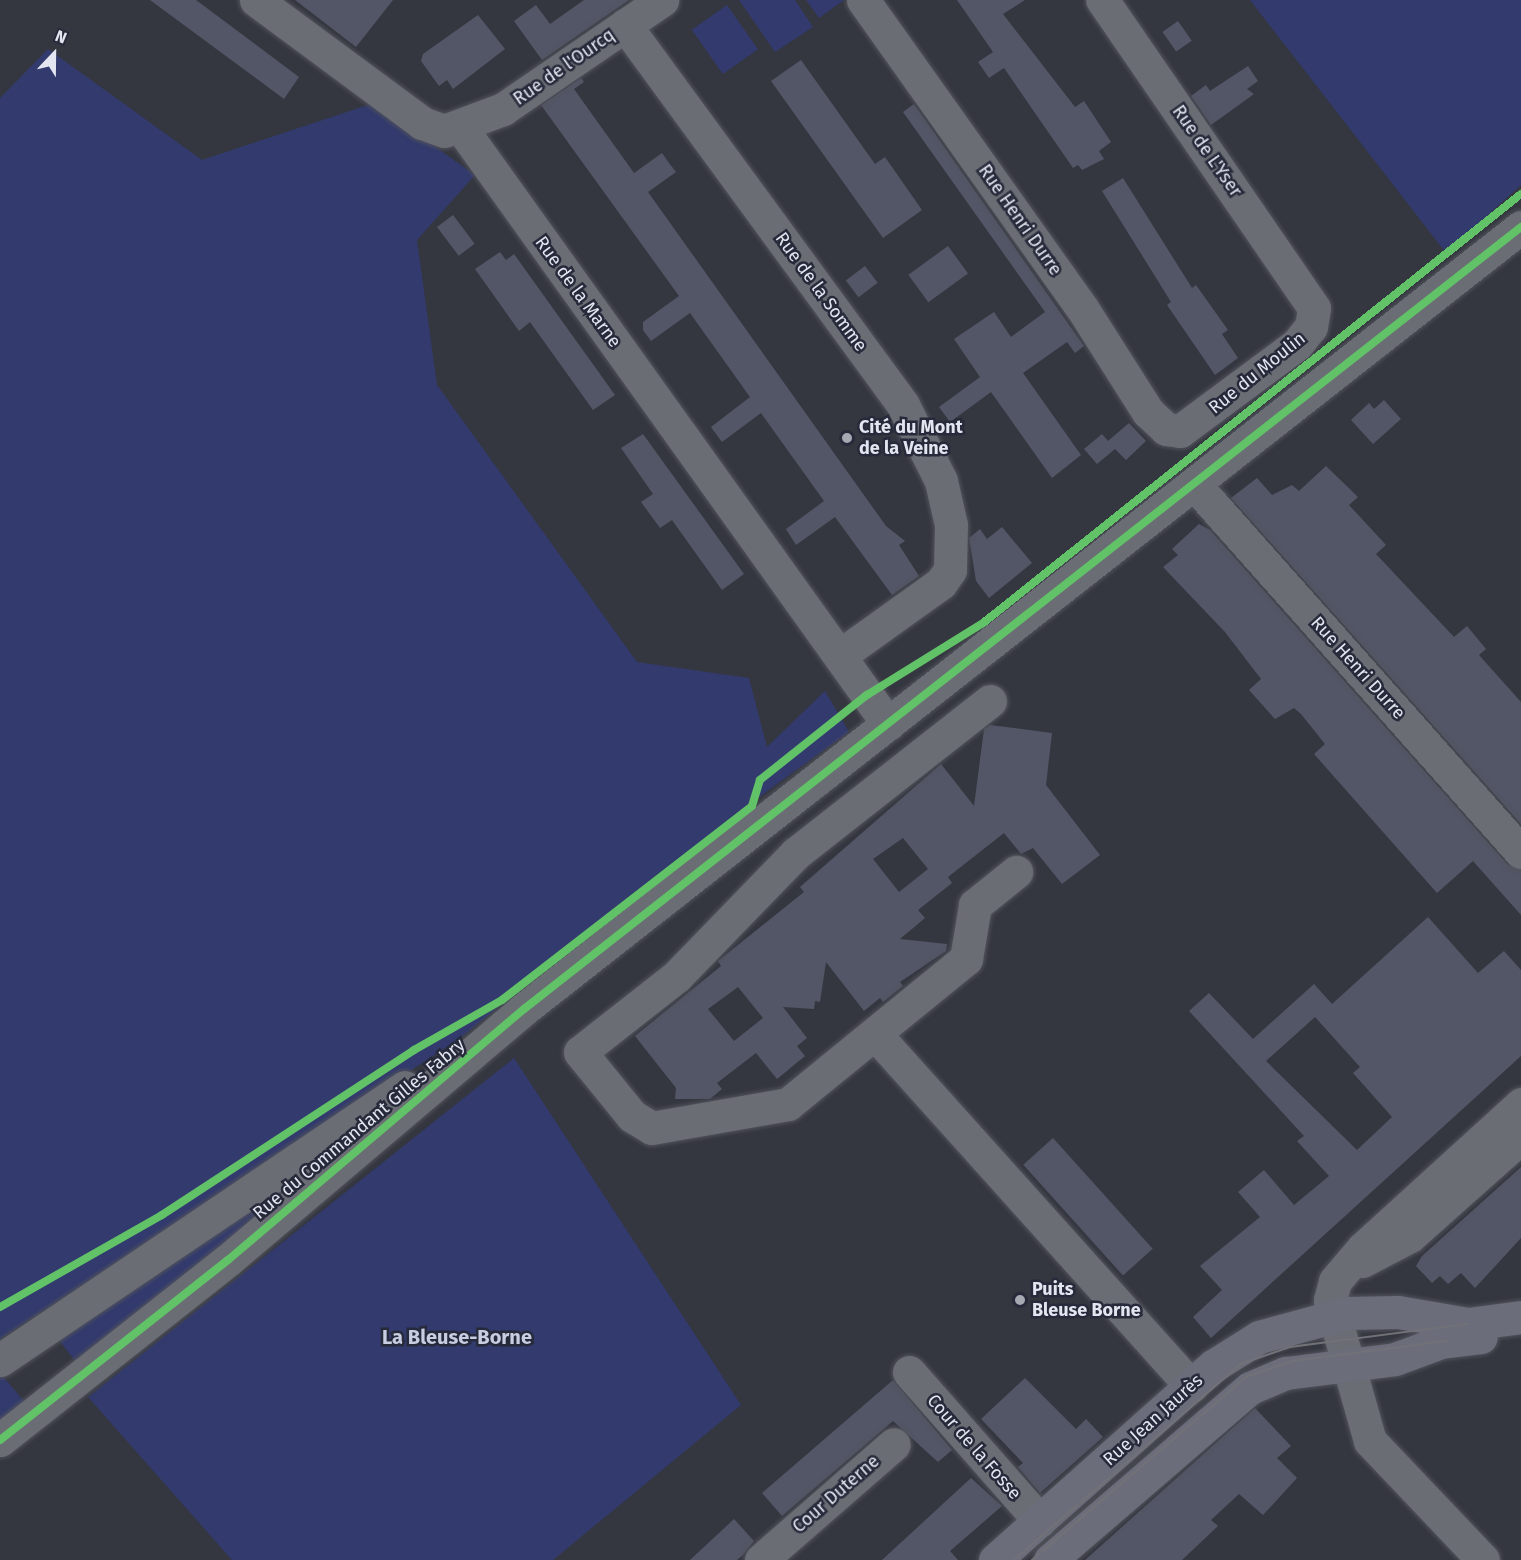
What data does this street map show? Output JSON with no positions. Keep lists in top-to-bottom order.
{
  "streets": {
    "main road": ["Rue Jean Jaurès"],
    "street": [
      "Rue de l'Ourcq",
      "Rue de L'Yser",
      "Rue Henri Durre",
      "Rue de la Marne",
      "Rue de la Somme",
      "Rue du Moulin",
      "Rue du Commandant Gilles Fabry",
      "Cour de la Fosse",
      "Cour Duterne"
    ]
  },
  "crossings": [
    ["Rue de l'Ourcq", "Rue de la Marne"],
    ["Rue de l'Ourcq", "Rue de la Somme"],
    ["Rue de L'Yser", "Rue du Moulin"],
    ["Rue Henri Durre", "Rue du Moulin"],
    ["Rue Henri Durre", "Rue du Commandant Gilles Fabry"],
    ["Rue de la Marne", "Rue de la Somme"],
    ["Rue de la Marne", "Rue du Commandant Gilles Fabry"],
    ["Rue Jean Jaurès", "Cour de la Fosse"]
  ],
  "districts": ["La Bleuse-Borne"],
  "places": ["Cité du Mont de la Veine", "Puits Bleuse Borne"],
  "north": "top"
}
